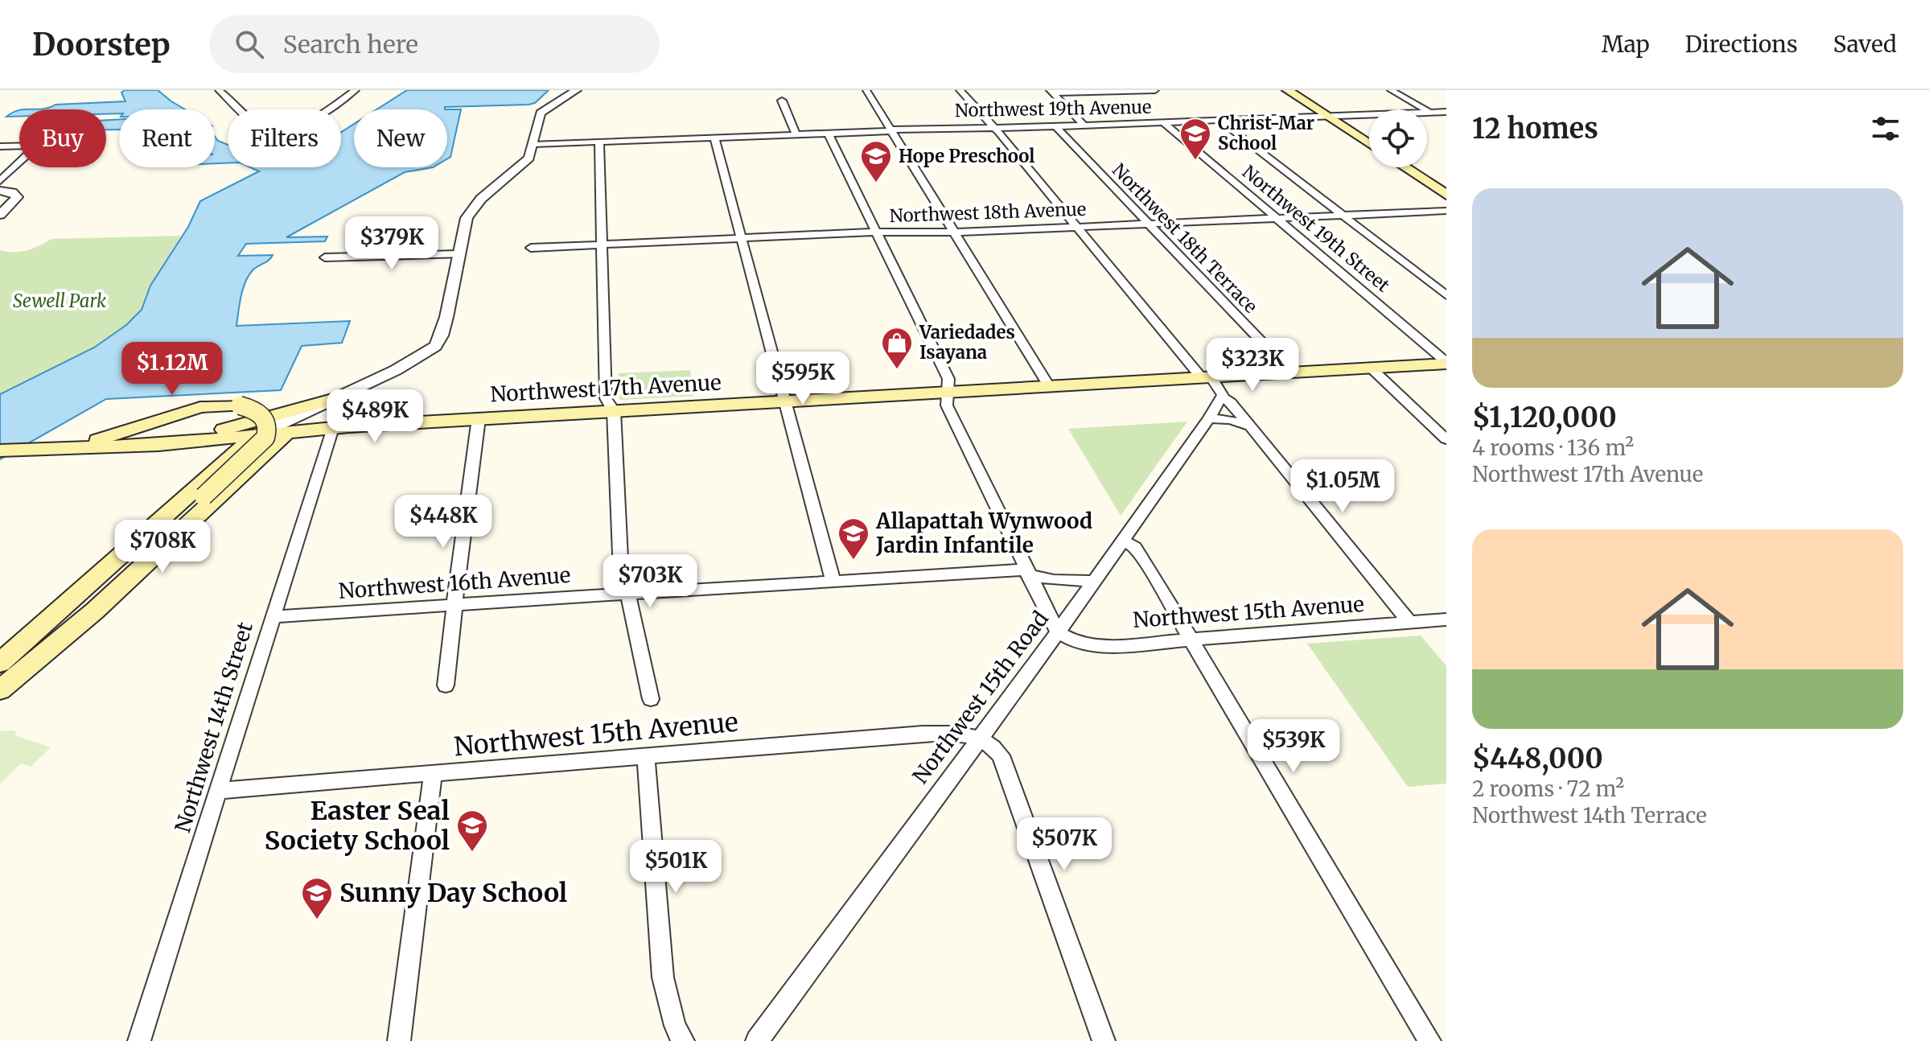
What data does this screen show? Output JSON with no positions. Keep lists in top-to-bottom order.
{
  "streets": {
    "main road": ["Northwest 17th Avenue"],
    "street": [
      "Northwest 19th Avenue",
      "Northwest 18th Avenue",
      "Northwest 19th Street",
      "Northwest 18th Terrace",
      "Northwest 16th Avenue",
      "Northwest 15th Avenue",
      "Northwest 15th Road",
      "Northwest 14th Street"
    ]
  },
  "crossings": [
    ["Northwest 19th Avenue", "Northwest 19th Street"],
    ["Northwest 19th Avenue", "Northwest 18th Terrace"],
    ["Northwest 18th Avenue", "Northwest 19th Street"],
    ["Northwest 18th Avenue", "Northwest 18th Terrace"],
    ["Northwest 19th Street", "Northwest 17th Avenue"],
    ["Northwest 18th Terrace", "Northwest 17th Avenue"],
    ["Northwest 17th Avenue", "Northwest 14th Street"],
    ["Northwest 16th Avenue", "Northwest 15th Road"],
    ["Northwest 16th Avenue", "Northwest 14th Street"],
    ["Northwest 15th Avenue", "Northwest 15th Road"],
    ["Northwest 15th Avenue", "Northwest 14th Street"]
  ],
  "parks": ["Sewell Park"],
  "places": {
    "school or university": [
      "Christ-Mar School",
      "Hope Preschool",
      "Allapattah Wynwood Jardin Infantile",
      "Easter Seal Society School",
      "Sunny Day School"
    ],
    "shop": ["Variedades Isayana"]
  },
  "page": {
    "header": "Doorstep",
    "search": "Search here",
    "nav": ["Map", "Directions", "Saved"],
    "heading": "12 homes",
    "chip": [
      "Buy",
      "Rent",
      "Filters",
      "New"
    ],
    "list": [
      {
        "name": "$1,120,000",
        "note": "4 rooms · 136 m² · Northwest 17th Avenue"
      },
      {
        "name": "$448,000",
        "note": "2 rooms · 72 m² · Northwest 14th Terrace"
      }
    ],
    "price": [
      "$379K",
      "$323K",
      "$1.12M",
      "$595K",
      "$489K",
      "$1.05M",
      "$448K",
      "$708K",
      "$703K",
      "$539K",
      "$507K",
      "$501K"
    ]
  }
}
